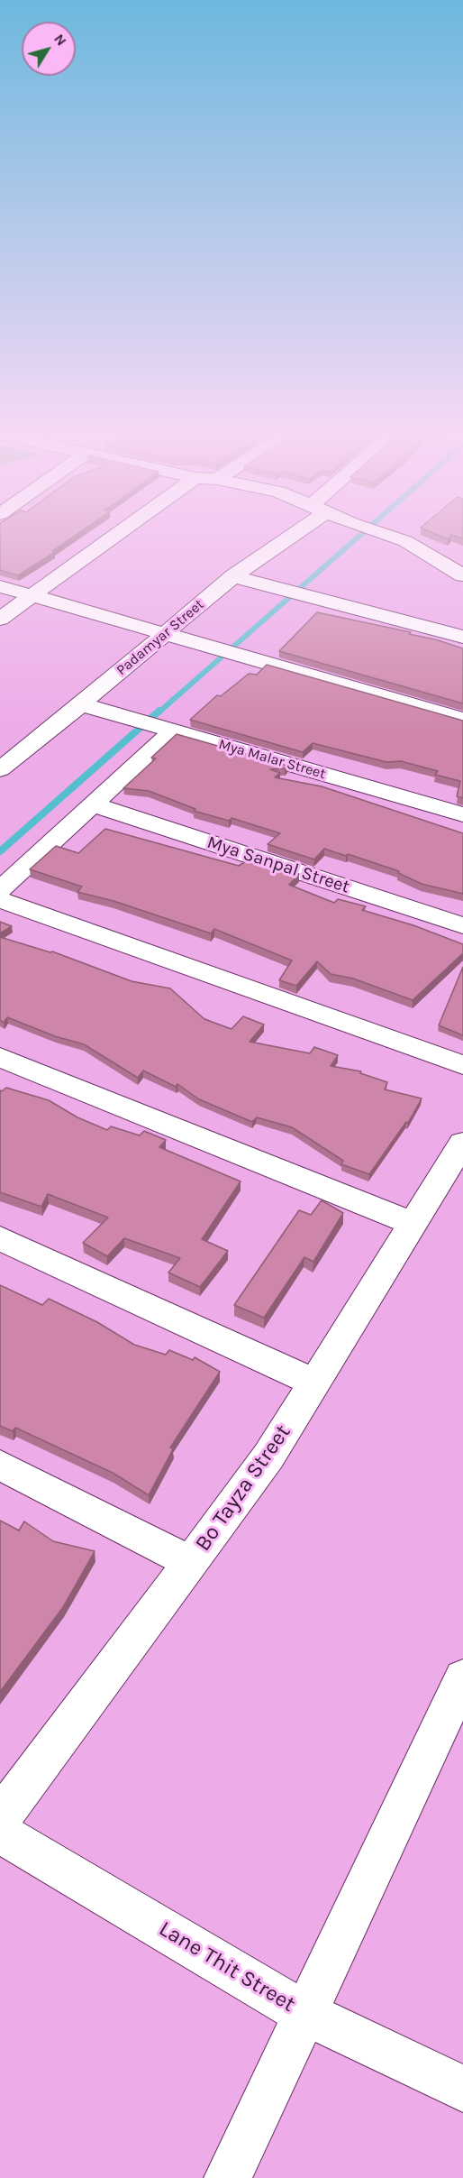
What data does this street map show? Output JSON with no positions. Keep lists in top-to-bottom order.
{
  "streets": {
    "street": [
      "Padamyar Street",
      "Mya Malar Street",
      "Mya Sanpal Street",
      "Bo Tayza Street",
      "Lane Thit Street"
    ]
  },
  "crossings": [
    ["Padamyar Street", "Mya Malar Street"]
  ],
  "north": "top right"
}
